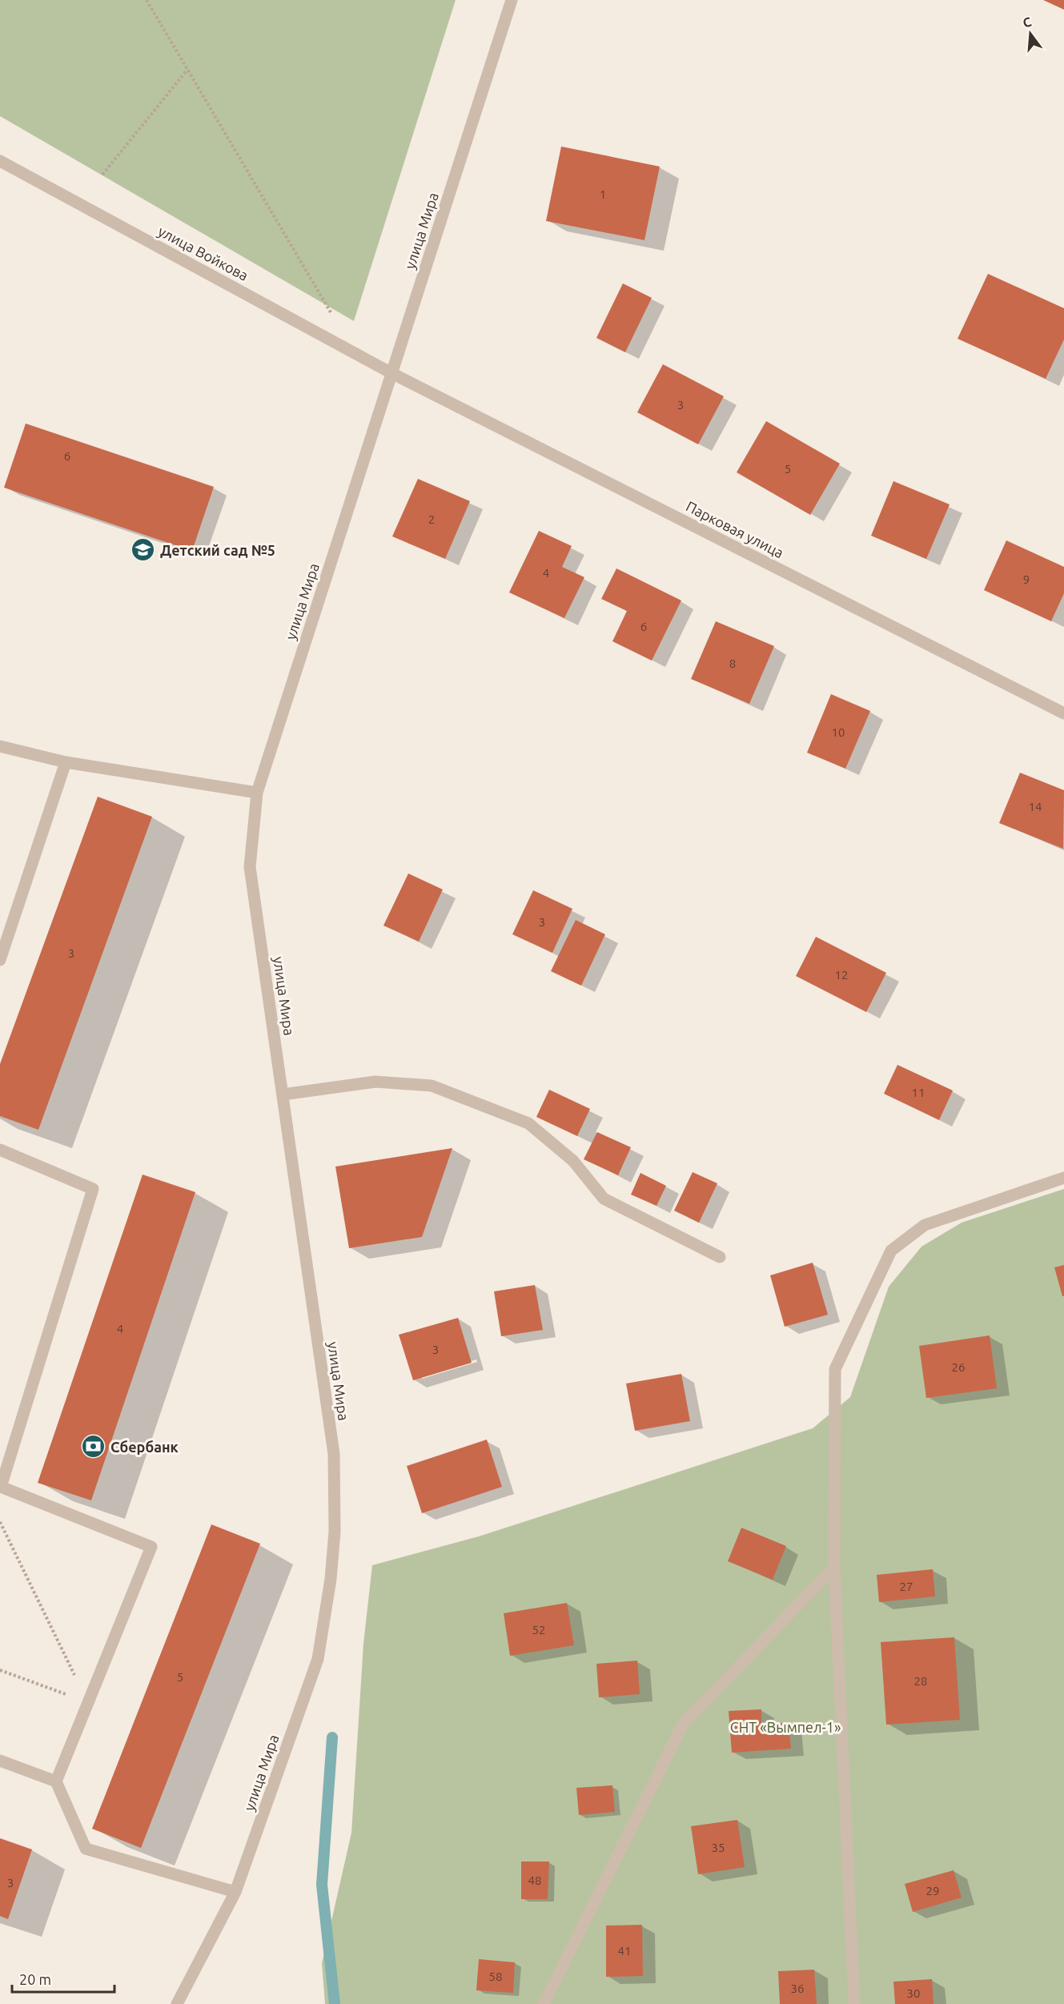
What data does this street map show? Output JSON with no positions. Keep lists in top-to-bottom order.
{
  "streets": {
    "street": ["улица Мира", "улица Войкова", "Парковая улица"]
  },
  "crossings": [
    ["улица Мира", "улица Войкова"],
    ["улица Мира", "Парковая улица"],
    ["улица Войкова", "Парковая улица"]
  ],
  "parks": ["СНТ «Вымпел-1»"],
  "places": {
    "school or university": ["Детский сад №5"],
    "bank": ["Сбербанк"]
  },
  "house_numbers": [
    "1",
    "3",
    "6",
    "5",
    "2",
    "4",
    "9",
    "6",
    "8",
    "10",
    "14",
    "3",
    "3",
    "12",
    "11",
    "4",
    "3",
    "26",
    "27",
    "52",
    "5",
    "28",
    "35",
    "48",
    "3",
    "29",
    "41",
    "58",
    "36",
    "30"
  ],
  "scale_bar": "20 m",
  "north": "top"
}
